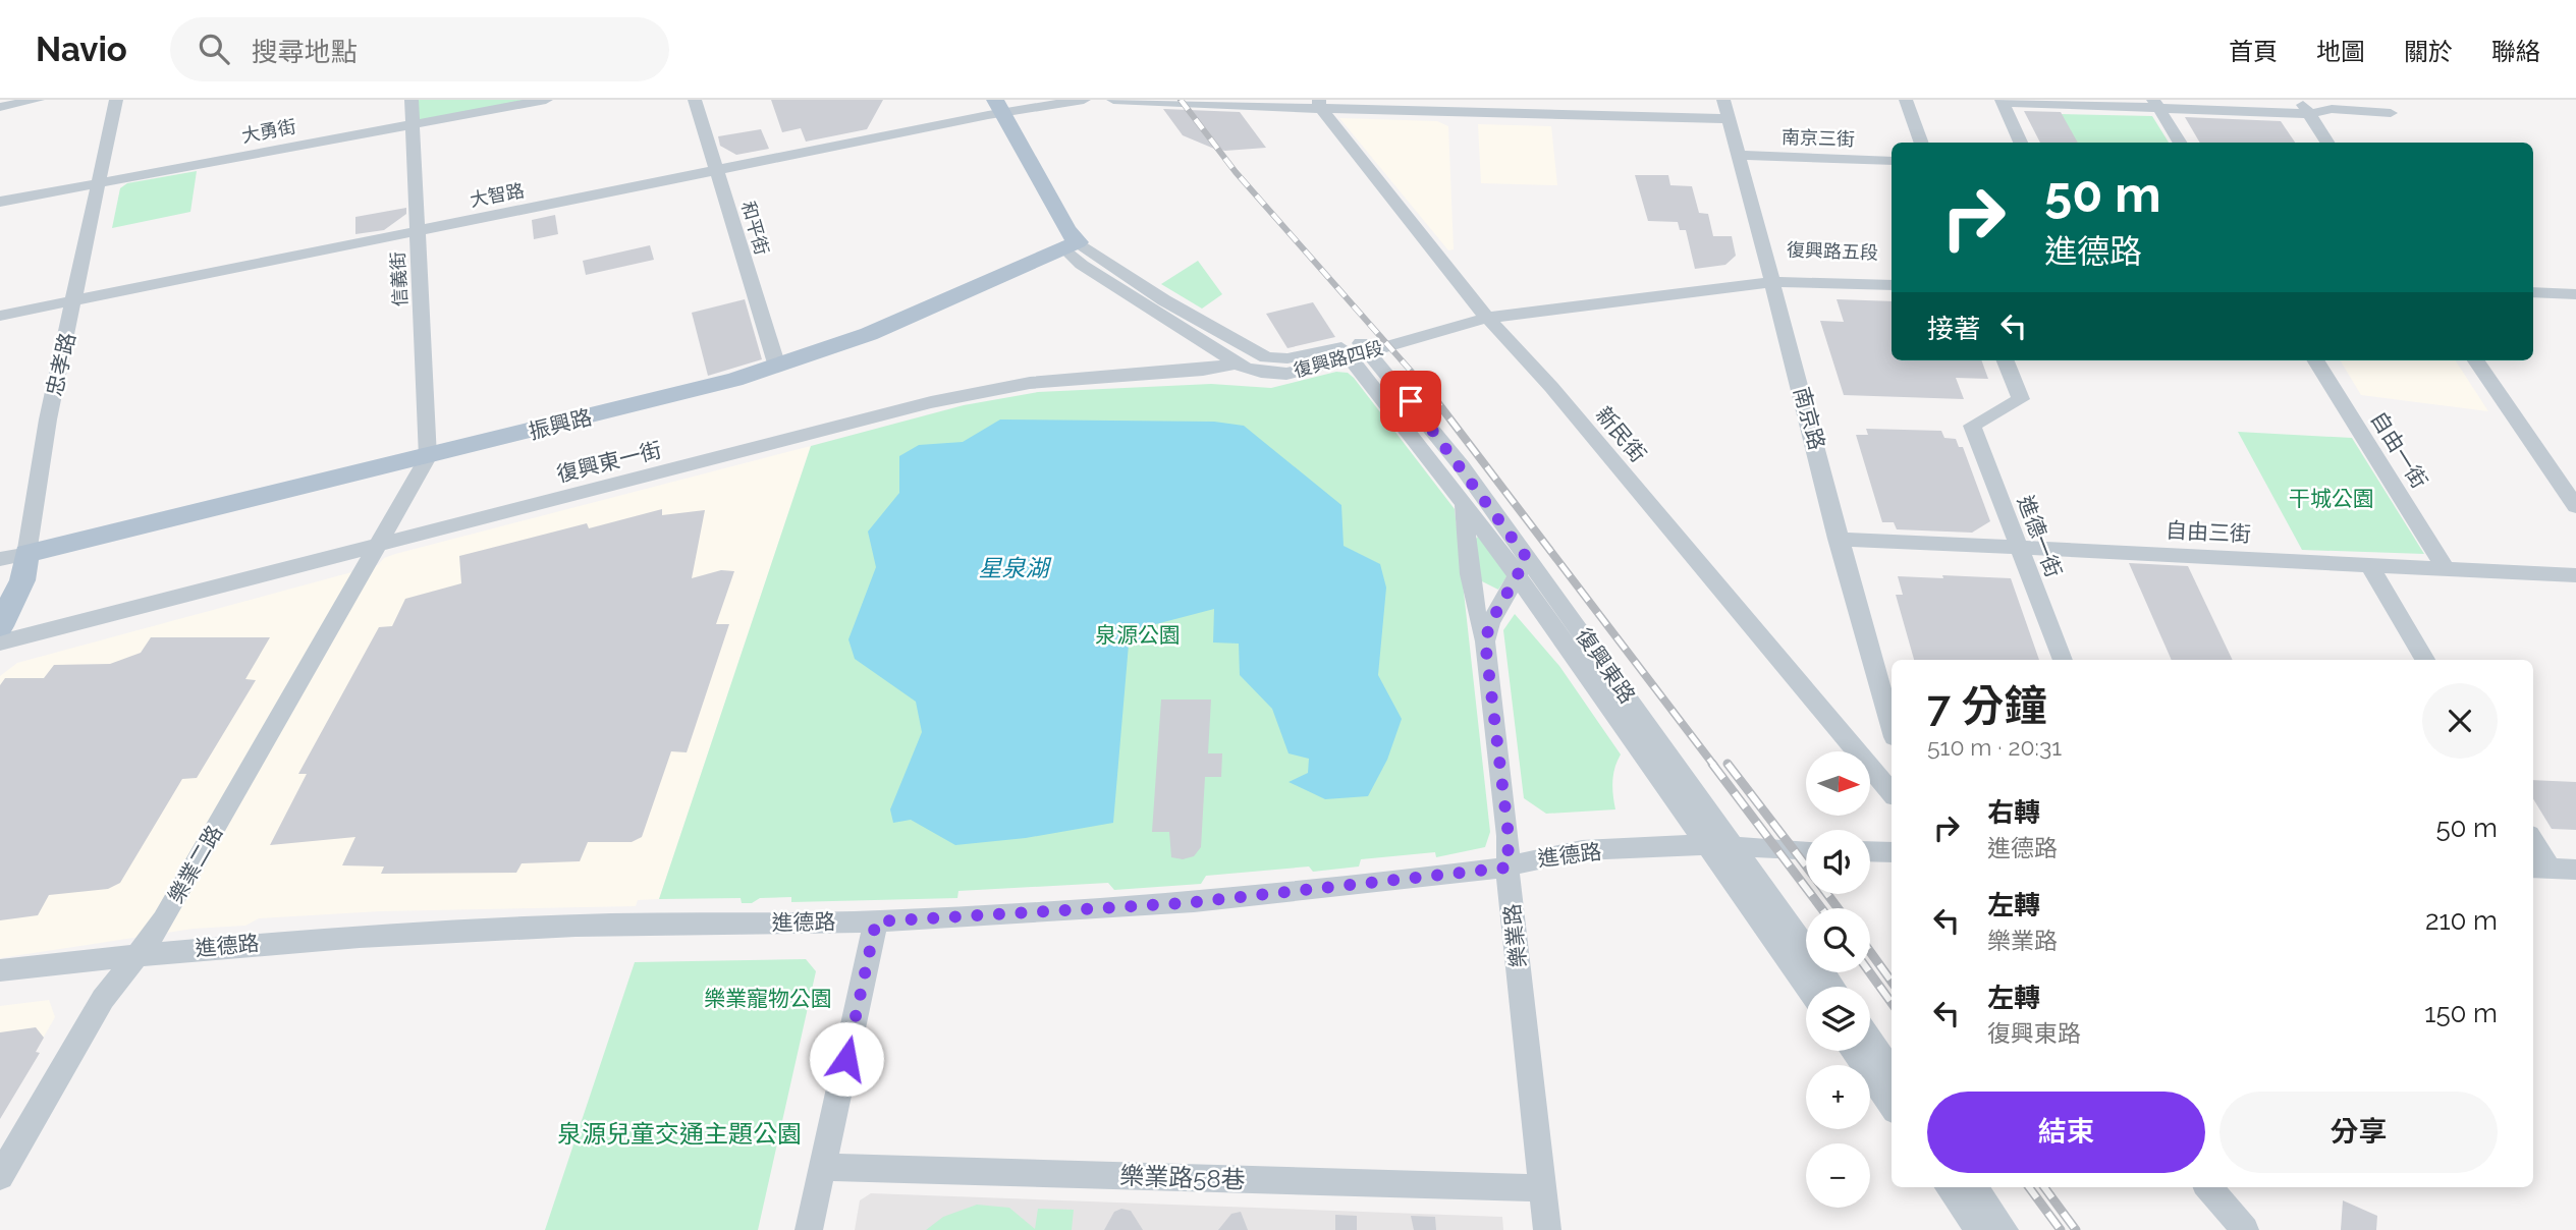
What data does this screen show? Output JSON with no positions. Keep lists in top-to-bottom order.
{
  "streets": {
    "main road": ["復興路四段", "忠孝路", "振興路"],
    "street": [
      "大勇街",
      "南京三街",
      "大智路",
      "和平街",
      "復興路五段",
      "信義街",
      "南京路",
      "新民街",
      "自由一街",
      "復興東一街",
      "自由三街",
      "進德一街",
      "復興東路",
      "進德路",
      "樂業二路",
      "樂業路",
      "樂業路58巷"
    ]
  },
  "crossings": [
    ["大勇街", "信義街"],
    ["大勇街", "忠孝路"],
    ["南京三街", "南京路"],
    ["大智路", "和平街"],
    ["大智路", "信義街"],
    ["大智路", "復興路四段"],
    ["大智路", "忠孝路"],
    ["和平街", "振興路"],
    ["復興路五段", "復興路四段"],
    ["復興路五段", "南京路"],
    ["信義街", "振興路"],
    ["信義街", "樂業二路"],
    ["復興路四段", "南京路"],
    ["復興路四段", "振興路"],
    ["復興路四段", "新民街"],
    ["復興路四段", "復興東一街"],
    ["復興路四段", "復興東路"],
    ["忠孝路", "振興路"],
    ["南京路", "自由三街"],
    ["振興路", "樂業二路"],
    ["自由一街", "自由三街"],
    ["復興東一街", "樂業二路"],
    ["自由三街", "進德一街"],
    ["復興東路", "進德路"],
    ["復興東路", "樂業路"],
    ["進德路", "樂業二路"],
    ["進德路", "樂業路"],
    ["樂業路", "樂業路58巷"]
  ],
  "water": ["星泉湖"],
  "parks": [
    "干城公園",
    "泉源公園",
    "樂業寵物公園",
    "泉源兒童交通主題公園"
  ],
  "north": "right",
  "page": {
    "header": "Navio",
    "search": "搜尋地點",
    "nav": [
      "首頁",
      "地圖",
      "關於",
      "聯絡"
    ],
    "turn": ["50 m", "進德路"],
    "then": "接著",
    "heading": ["7 分鐘", "510 m · 20:31"],
    "map_buttons": ["+", "−"],
    "list": [
      {
        "name": "右轉",
        "note": "進德路",
        "value": "50 m"
      },
      {
        "name": "左轉",
        "note": "樂業路",
        "value": "210 m"
      },
      {
        "name": "左轉",
        "note": "復興東路",
        "value": "150 m"
      }
    ],
    "buttons": ["結束", "分享"]
  }
}
